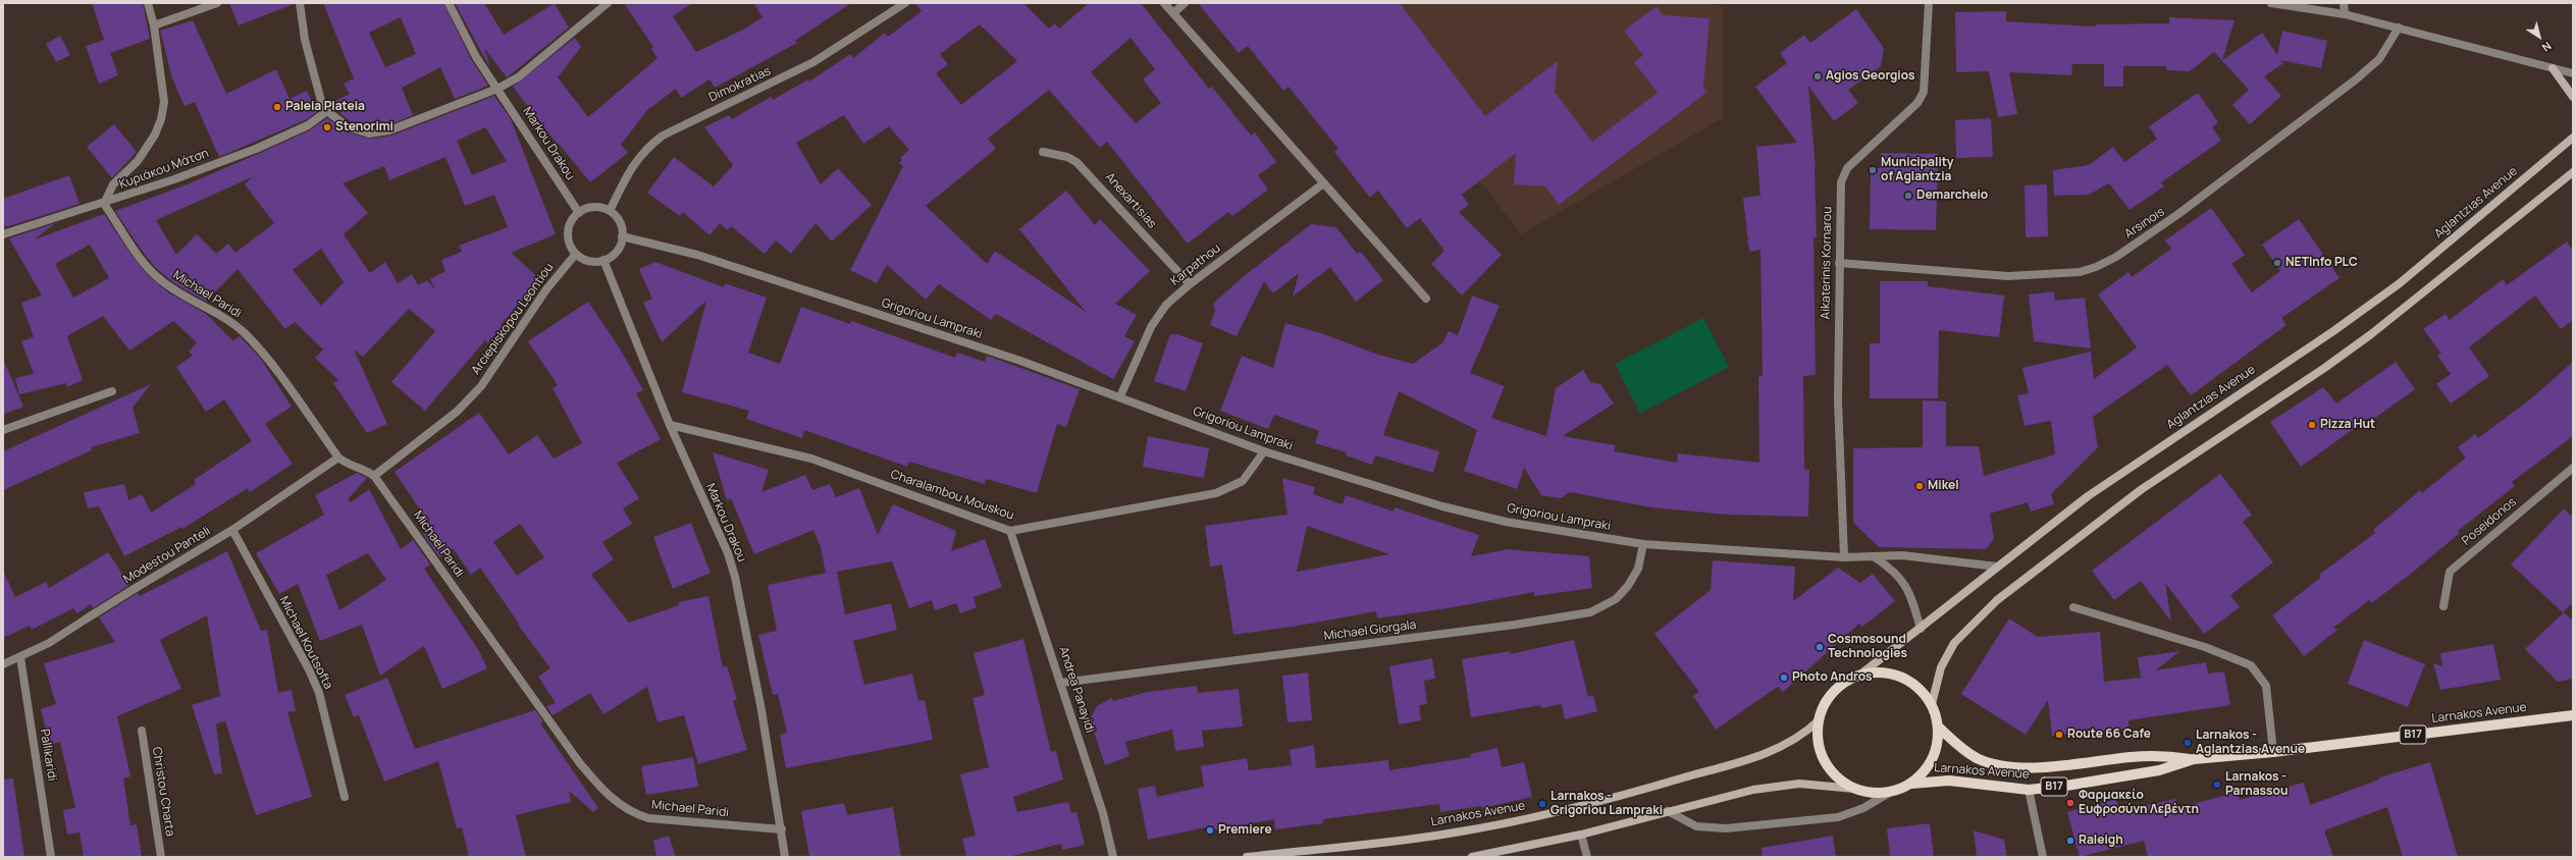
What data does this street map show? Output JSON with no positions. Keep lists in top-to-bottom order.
{
  "streets": {
    "main road": ["Aglantzias Avenue", "Larnakos Avenue", "B17"],
    "street": [
      "Dimokratias",
      "Markou Drakou",
      "Κυριάκου Μάτση",
      "Anexartisias",
      "Arsinois",
      "Aikaterinis Kornarou",
      "Karpathou",
      "Michael Paridi",
      "Arciepiskopou Leontiou",
      "Grigoriou Lampraki",
      "Charalambou Mouskou",
      "Poseidonos",
      "Modestou Panteli",
      "Michael Giorgala",
      "Michael Koutsofta",
      "Andrea Panayidi",
      "Pallikaridi",
      "Christou Charta"
    ]
  },
  "crossings": [
    ["Dimokratias", "Markou Drakou"],
    ["Dimokratias", "Arciepiskopou Leontiou"],
    ["Dimokratias", "Grigoriou Lampraki"],
    ["Markou Drakou", "Michael Paridi"],
    ["Markou Drakou", "Arciepiskopou Leontiou"],
    ["Markou Drakou", "Grigoriou Lampraki"],
    ["Markou Drakou", "Charalambou Mouskou"],
    ["Κυριάκου Μάτση", "Michael Paridi"],
    ["Anexartisias", "Karpathou"],
    ["Aglantzias Avenue", "Grigoriou Lampraki"],
    ["Aglantzias Avenue", "Larnakos Avenue"],
    ["Arsinois", "Aikaterinis Kornarou"],
    ["Aikaterinis Kornarou", "Grigoriou Lampraki"],
    ["Karpathou", "Grigoriou Lampraki"],
    ["Michael Paridi", "Arciepiskopou Leontiou"],
    ["Michael Paridi", "Modestou Panteli"],
    ["Arciepiskopou Leontiou", "Grigoriou Lampraki"],
    ["Grigoriou Lampraki", "Charalambou Mouskou"],
    ["Grigoriou Lampraki", "Michael Giorgala"],
    ["Charalambou Mouskou", "Andrea Panayidi"],
    ["Modestou Panteli", "Michael Koutsofta"],
    ["Modestou Panteli", "Pallikaridi"],
    ["Michael Giorgala", "Andrea Panayidi"]
  ],
  "places": [
    "Agios Georgios",
    "Paleia Plateia",
    "Stenorimi",
    "Municipality of Aglantzia",
    "Demarcheio",
    "NETInfo PLC",
    "Pizza Hut",
    "Mikel",
    "Cosmosound Technologies",
    "Photo Andros",
    "Route 66 Cafe",
    "Larnakos - Aglantzias Avenue",
    "Larnakos - Parnassou",
    "Φαρμακείο Ευφροσύνη Λεβέντη",
    "Larnakos - Grigoriou Lampraki",
    "Premiere",
    "Raleigh"
  ],
  "north": "bottom right"
}
